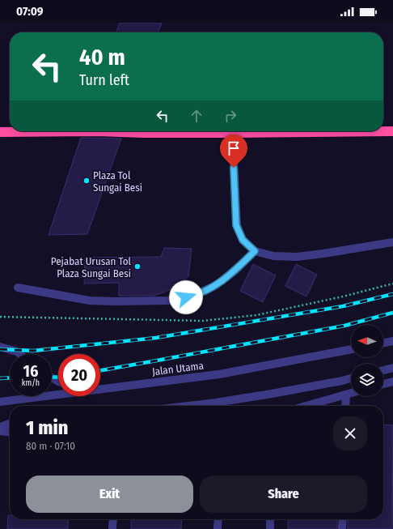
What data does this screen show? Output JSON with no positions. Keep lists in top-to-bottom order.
{
  "streets": {
    "street": ["Jalan Utama"]
  },
  "places": ["Plaza Tol Sungai Besi", "Pejabat Urusan Tol Plaza Sungai Besi"],
  "north": "left",
  "page": {
    "status": "07:09",
    "turn": ["40 m", "Turn left"],
    "speed": "16 km/h",
    "limit": "20",
    "heading": ["1 min", "80 m · 07:10"],
    "buttons": ["Exit", "Share"]
  }
}
